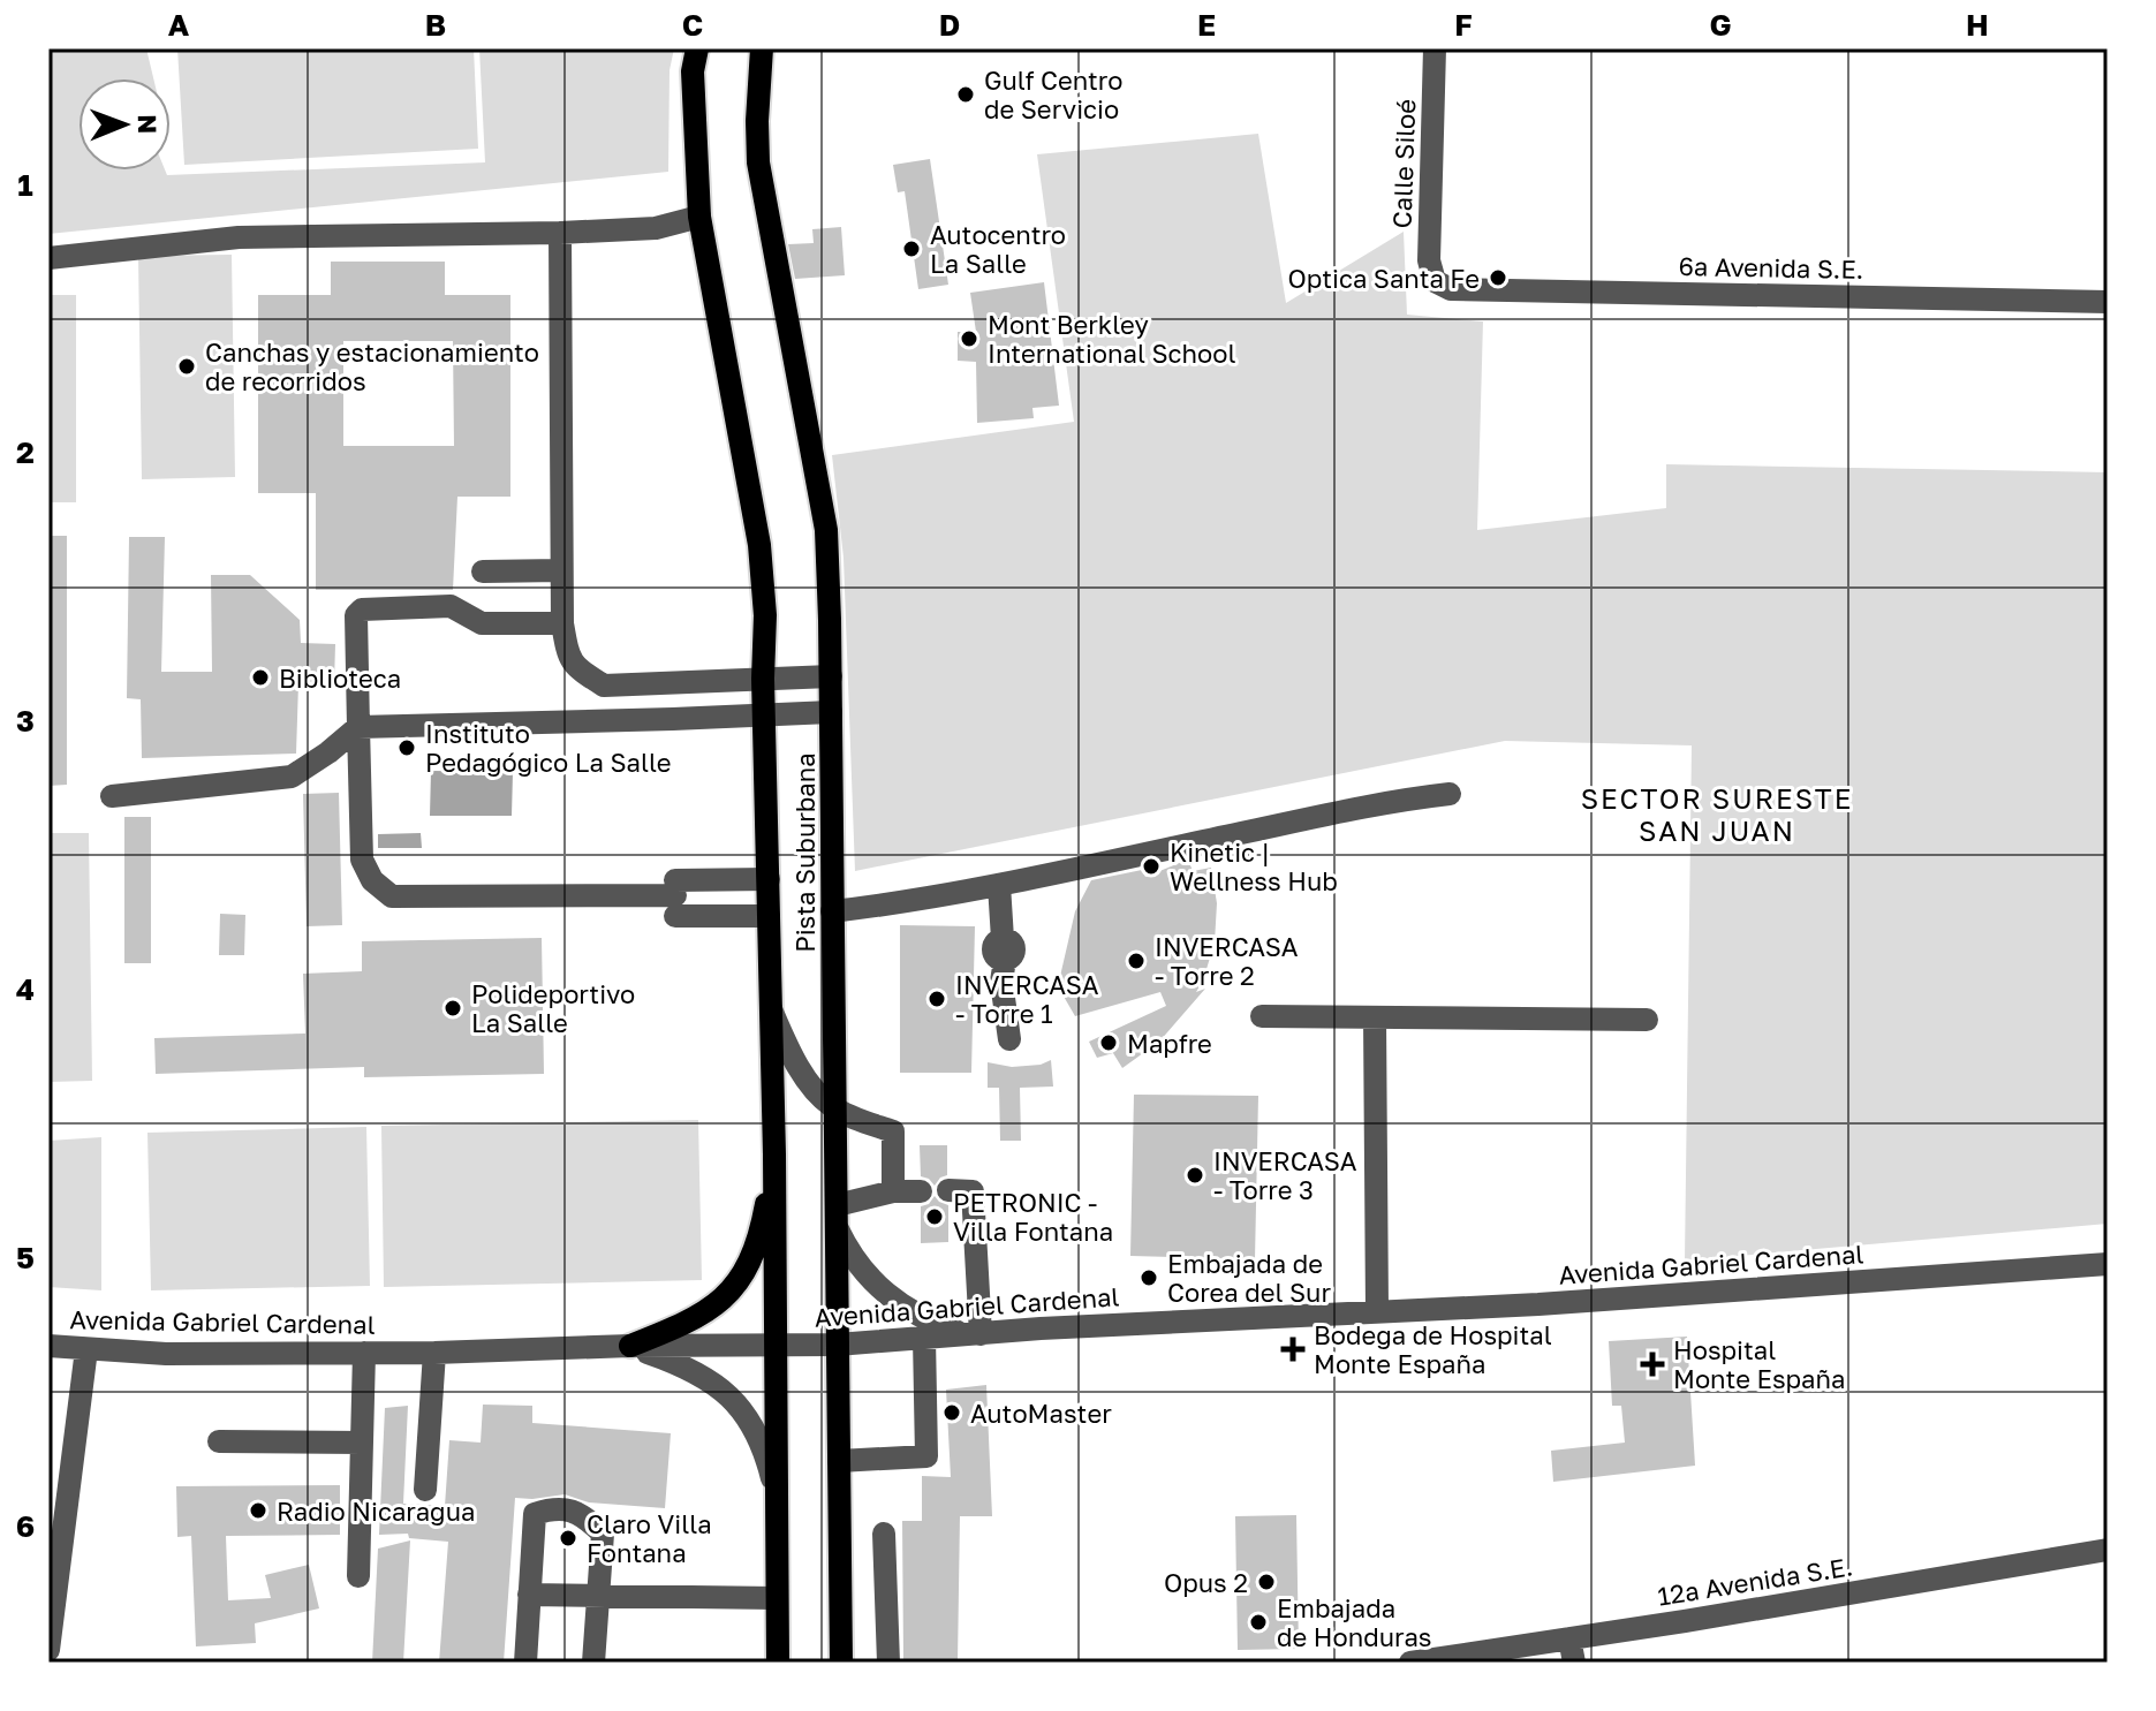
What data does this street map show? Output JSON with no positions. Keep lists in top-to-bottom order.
{
  "streets": {
    "main road": ["Pista Suburbana"],
    "street": [
      "Calle Siloé",
      "6a Avenida S.E.",
      "Avenida Gabriel Cardenal",
      "12a Avenida S.E."
    ]
  },
  "crossings": [
    ["Calle Siloé", "6a Avenida S.E."],
    ["Pista Suburbana", "Avenida Gabriel Cardenal"]
  ],
  "districts": ["SECTOR SURESTE SAN JUAN"],
  "places": {
    "other": [
      "Gulf Centro de Servicio",
      "Autocentro La Salle",
      "Optica Santa Fe",
      "Mont Berkley International School",
      "Canchas y estacionamiento de recorridos",
      "Biblioteca",
      "Instituto Pedagógico La Salle",
      "Kinetic | Wellness Hub",
      "INVERCASA - Torre 2",
      "INVERCASA - Torre 1",
      "Polideportivo La Salle",
      "Mapfre",
      "INVERCASA - Torre 3",
      "PETRONIC - Villa Fontana",
      "Embajada de Corea del Sur",
      "AutoMaster",
      "Radio Nicaragua",
      "Claro Villa Fontana",
      "Opus 2",
      "Embajada de Honduras"
    ],
    "health": ["Bodega de Hospital Monte España", "Hospital Monte España"]
  },
  "north": "right",
  "grid": {
    "columns": [
      "A",
      "B",
      "C",
      "D",
      "E",
      "F",
      "G",
      "H"
    ],
    "rows": [
      "1",
      "2",
      "3",
      "4",
      "5",
      "6"
    ]
  }
}
